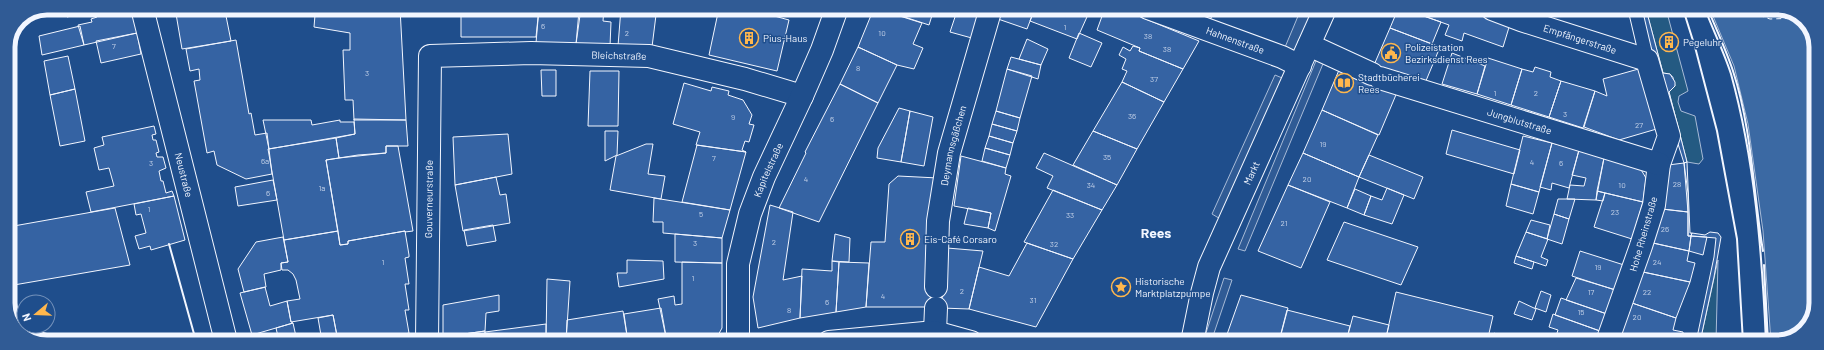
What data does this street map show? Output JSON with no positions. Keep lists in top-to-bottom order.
{
  "streets": {
    "street": [
      "Empfängerstraße",
      "Hahnenstraße",
      "Bleichstraße",
      "Jungblutstraße",
      "Deymannsgäßchen",
      "Kapitelstraße",
      "Markt",
      "Neustraße",
      "Gouverneurstraße",
      "Hohe Rheinstraße"
    ]
  },
  "crossings": [
    ["Empfängerstraße", "Hohe Rheinstraße"],
    ["Hahnenstraße", "Markt"],
    ["Bleichstraße", "Kapitelstraße"],
    ["Bleichstraße", "Gouverneurstraße"],
    ["Jungblutstraße", "Markt"],
    ["Jungblutstraße", "Hohe Rheinstraße"]
  ],
  "districts": ["Rees"],
  "places": {
    "building": ["Pius-Haus", "Pegeluhr", "Eis-Café Corsaro"],
    "public building": ["Polizeistation Bezirksdienst Rees"],
    "library": ["Stadtbücherei Rees"],
    "place": ["Historische Marktplatzpumpe"]
  },
  "house_numbers": [
    "6",
    "1",
    "2",
    "10",
    "38",
    "7",
    "38",
    "8",
    "3",
    "37",
    "1",
    "2",
    "3",
    "36",
    "9",
    "6",
    "27",
    "19",
    "35",
    "7",
    "6a",
    "4",
    "3",
    "6",
    "4",
    "20",
    "28",
    "34",
    "10",
    "1a",
    "6",
    "1",
    "23",
    "5",
    "33",
    "21",
    "26",
    "2",
    "3",
    "32",
    "1",
    "24",
    "19",
    "1",
    "2",
    "17",
    "22",
    "4",
    "31",
    "6",
    "8",
    "15",
    "20"
  ],
  "north": "left"
}
